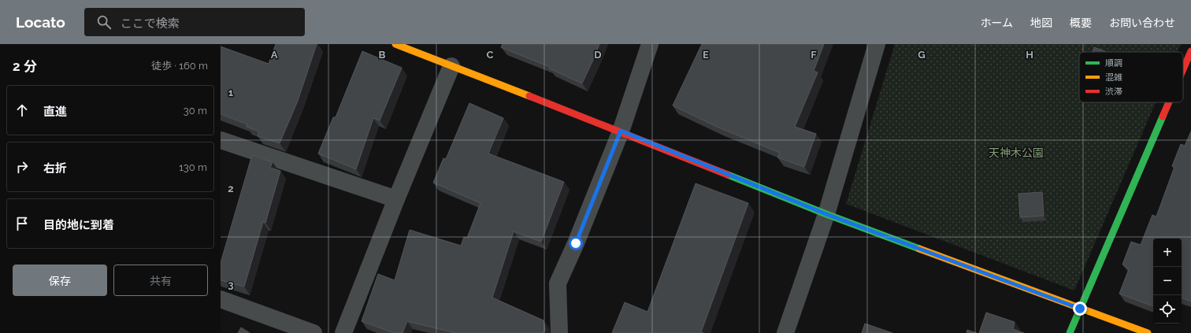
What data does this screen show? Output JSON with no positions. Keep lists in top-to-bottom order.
{
  "parks": ["天神木公園"],
  "legend": ["順調", "混雑", "渋滞"],
  "page": {
    "header": "Locato",
    "search": "ここで検索",
    "nav": [
      "ホーム",
      "地図",
      "概要",
      "お問い合わせ"
    ],
    "heading": ["2 分", "徒歩 · 160 m"],
    "list": [
      ["直進", "30 m"],
      ["右折", "130 m"],
      "目的地に到着"
    ],
    "map_buttons": ["+", "−"],
    "buttons": ["保存", "共有"]
  },
  "grid": {
    "columns": [
      "A",
      "B",
      "C",
      "D",
      "E",
      "F",
      "G",
      "H"
    ],
    "rows": ["1", "2", "3"]
  }
}
